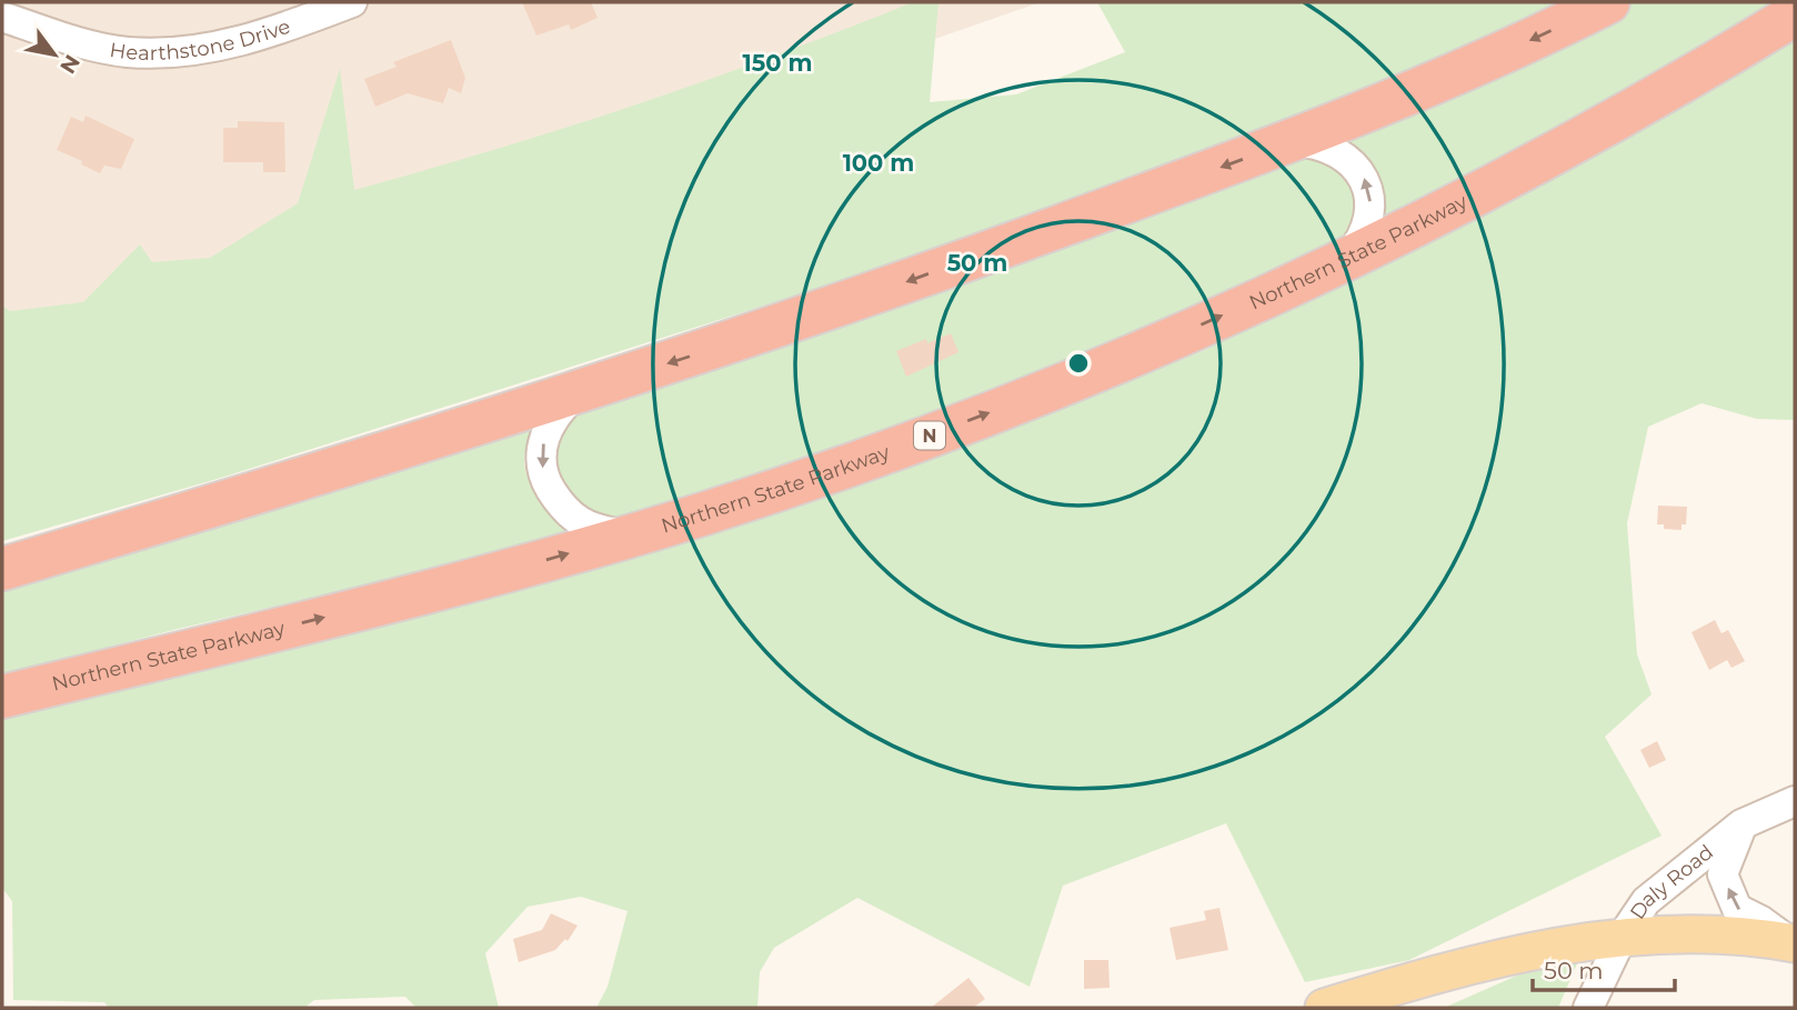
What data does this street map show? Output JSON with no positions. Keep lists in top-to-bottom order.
{
  "streets": {
    "highway": ["Northern State Parkway", "N"],
    "main road": ["Daly Road"],
    "street": ["Hearthstone Drive"]
  },
  "scale_bar": "50 m",
  "north": "bottom right",
  "rings": ["150 m", "100 m", "50 m"]
}
